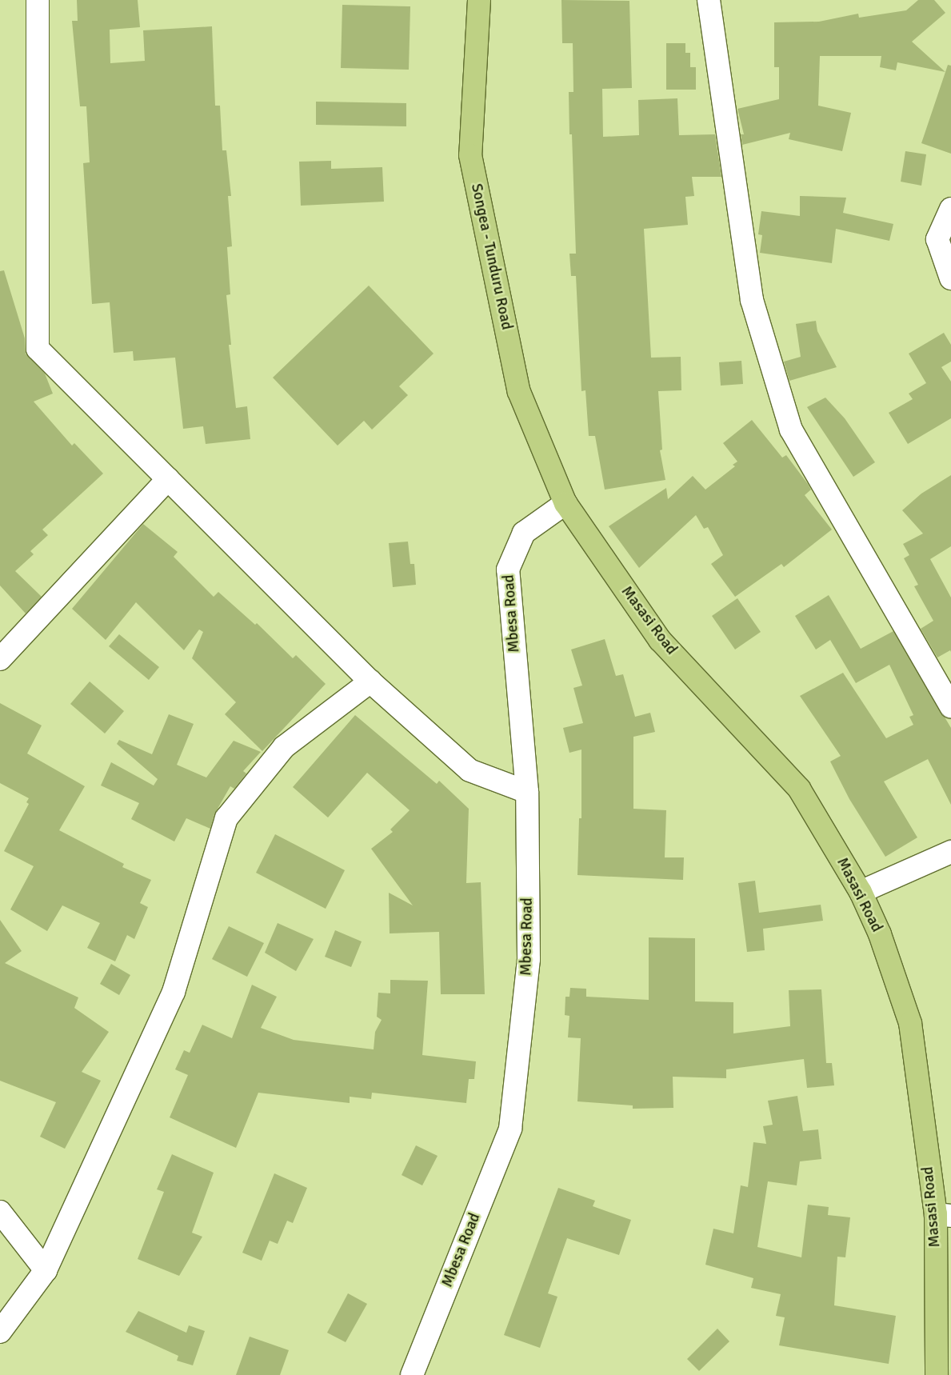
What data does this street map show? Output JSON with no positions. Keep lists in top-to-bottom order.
{
  "streets": {
    "highway": ["Songea - Tunduru Road", "Masasi Road"],
    "street": ["Mbesa Road"]
  },
  "crossings": [
    ["Songea - Tunduru Road", "Mbesa Road"],
    ["Songea - Tunduru Road", "Masasi Road"],
    ["Mbesa Road", "Masasi Road"]
  ]
}
